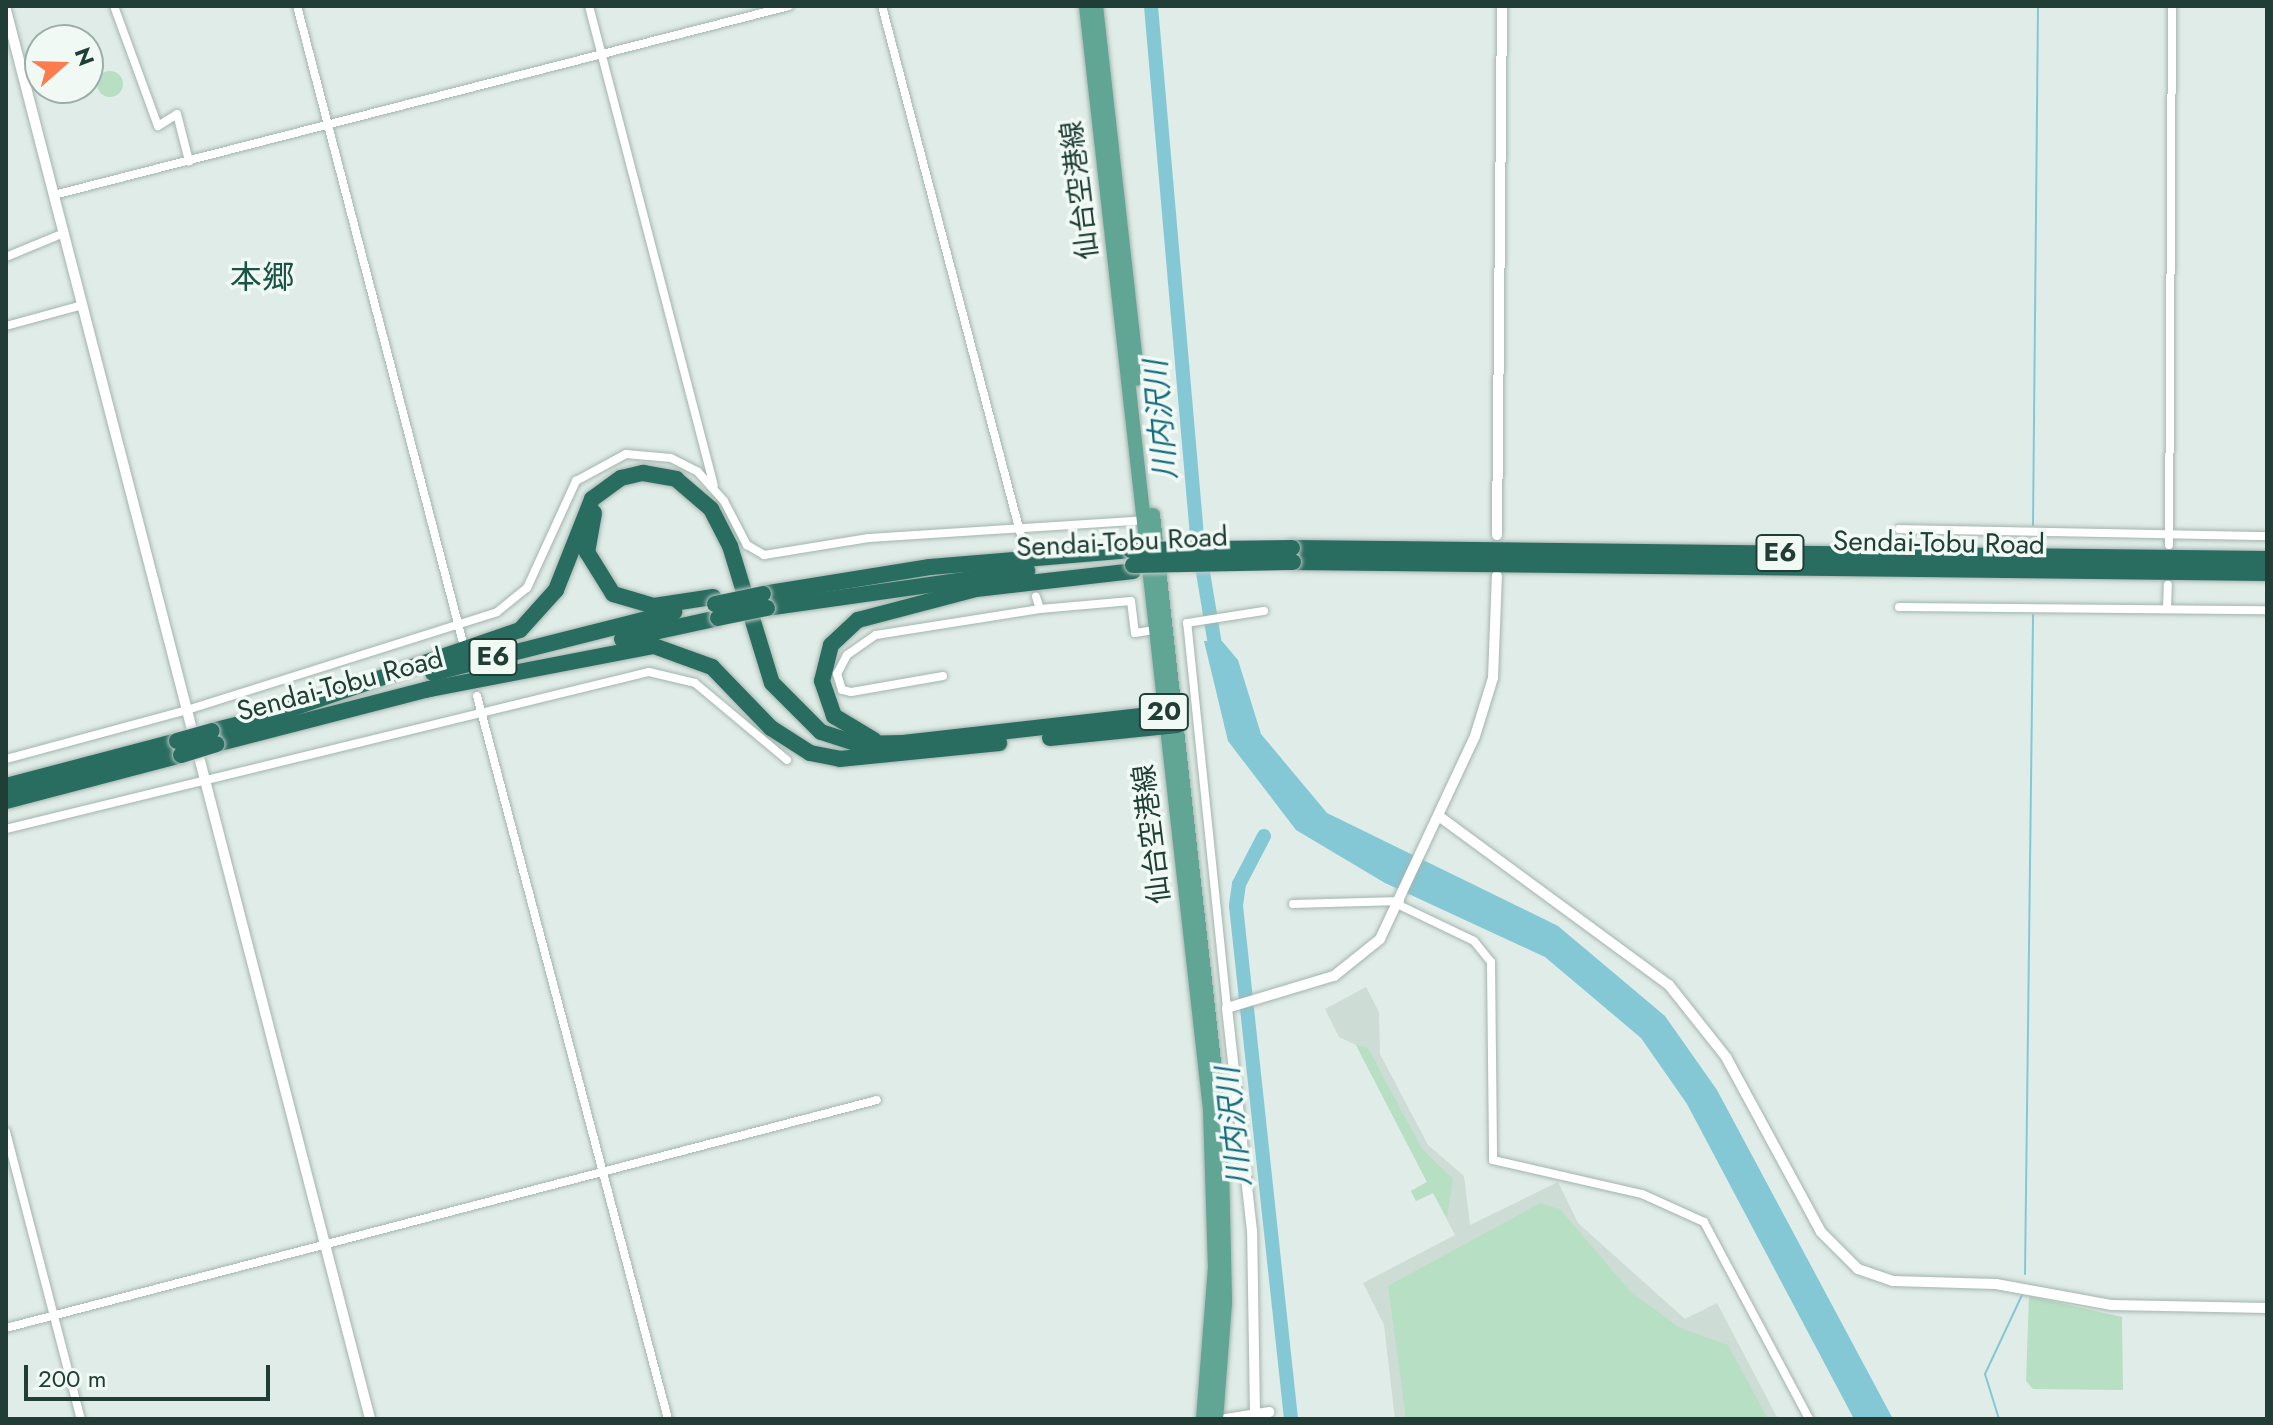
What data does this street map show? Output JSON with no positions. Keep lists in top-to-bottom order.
{
  "streets": {
    "highway": ["Sendai-Tobu Road", "E6"],
    "main road": ["仙台空港線", "20"]
  },
  "districts": ["本郷"],
  "water": ["川内沢川"],
  "scale_bar": "200 m",
  "north": "right"
}
